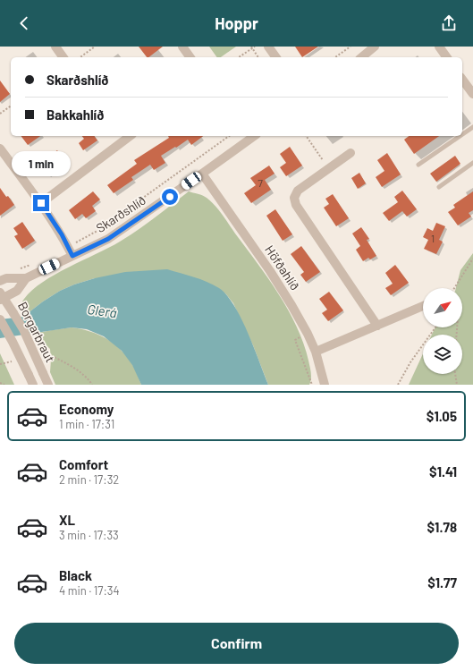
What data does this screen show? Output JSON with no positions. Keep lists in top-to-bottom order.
{
  "streets": {
    "street": ["Skarðshlíð", "Höfðahlíð", "Borgarbraut"]
  },
  "crossings": [
    ["Skarðshlíð", "Höfðahlíð"],
    ["Skarðshlíð", "Borgarbraut"]
  ],
  "water": ["Glerá"],
  "house_numbers": ["7", "1"],
  "north": "top right",
  "page": {
    "header": "Hoppr",
    "banner": ["Skarðshlíð", "Bakkahlíð"],
    "bubble": "1 min",
    "list": [
      {
        "name": "Economy",
        "note": "1 min · 17:31",
        "value": "$1.05"
      },
      {
        "name": "Comfort",
        "note": "2 min · 17:32",
        "value": "$1.41"
      },
      {
        "name": "XL",
        "note": "3 min · 17:33",
        "value": "$1.78"
      },
      {
        "name": "Black",
        "note": "4 min · 17:34",
        "value": "$1.77"
      }
    ],
    "buttons": "Confirm"
  }
}
